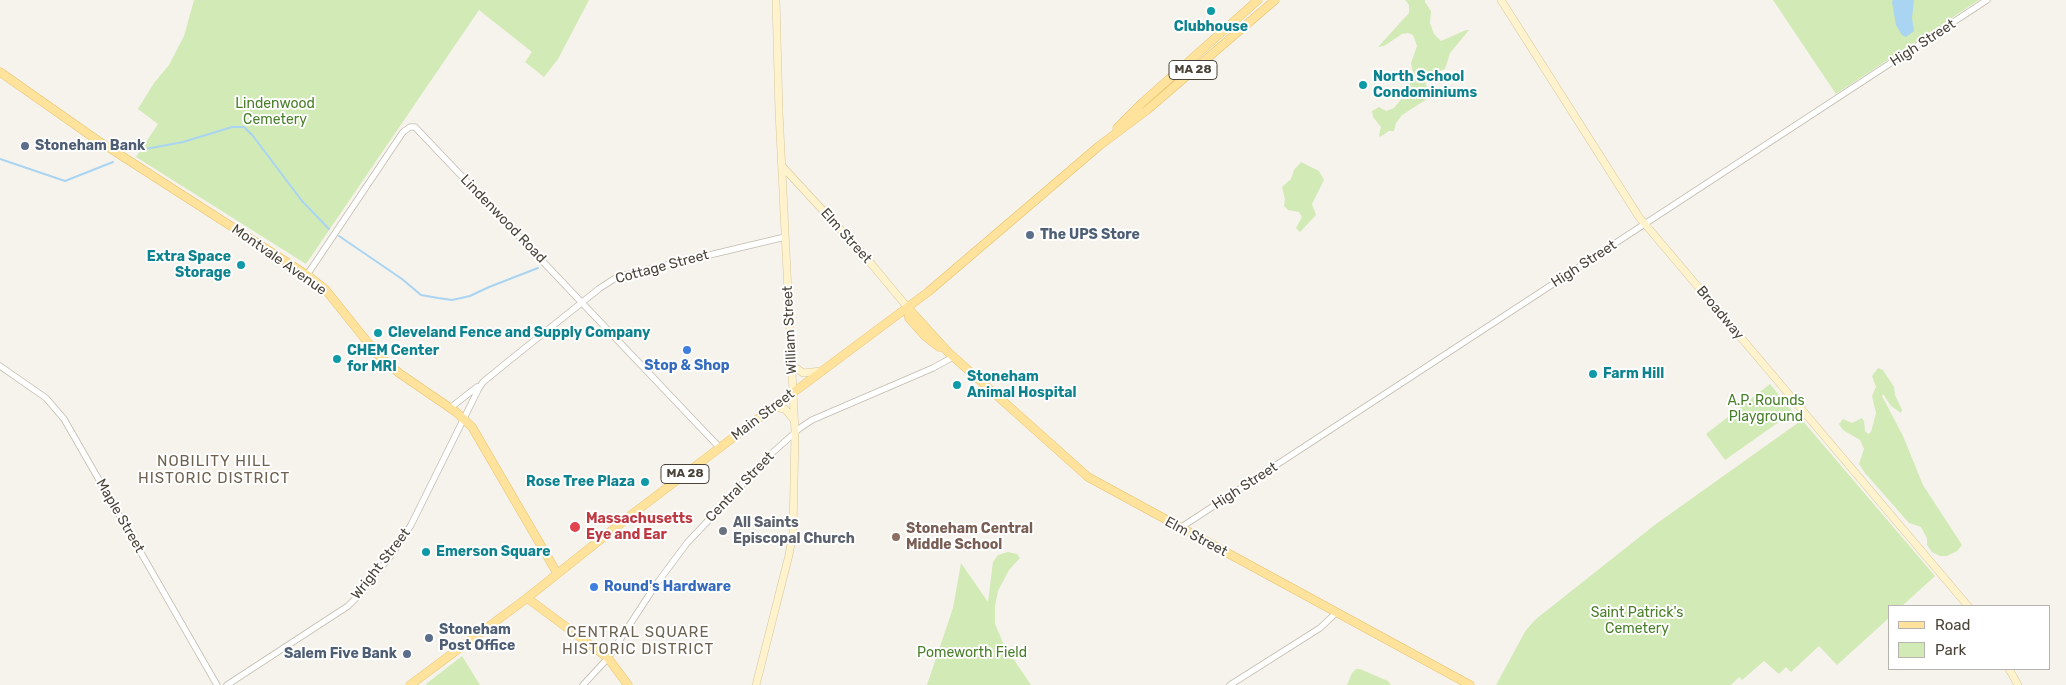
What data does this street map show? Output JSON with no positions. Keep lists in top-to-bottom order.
{
  "streets": {
    "main road": [
      "MA 28",
      "Elm Street",
      "Montvale Avenue",
      "Broadway",
      "William Street",
      "Main Street"
    ],
    "street": [
      "High Street",
      "Lindenwood Road",
      "Cottage Street",
      "Central Street",
      "Maple Street",
      "Wright Street"
    ]
  },
  "crossings": [
    ["High Street", "Elm Street"],
    ["High Street", "Broadway"],
    ["Lindenwood Road", "Montvale Avenue"],
    ["Lindenwood Road", "Cottage Street"],
    ["Lindenwood Road", "Main Street"],
    ["Elm Street", "William Street"],
    ["Elm Street", "Main Street"],
    ["Elm Street", "Central Street"],
    ["Montvale Avenue", "Cottage Street"],
    ["Montvale Avenue", "Main Street"],
    ["Montvale Avenue", "Wright Street"],
    ["Cottage Street", "William Street"],
    ["Cottage Street", "Wright Street"],
    ["William Street", "Main Street"],
    ["William Street", "Central Street"]
  ],
  "districts": ["NOBILITY HILL HISTORIC DISTRICT", "CENTRAL SQUARE HISTORIC DISTRICT"],
  "parks": [
    "Lindenwood Cemetery",
    "A.P. Rounds Playground",
    "Saint Patrick's Cemetery",
    "Pomeworth Field"
  ],
  "places": [
    "Clubhouse",
    "North School Condominiums",
    "Stoneham Bank",
    "The UPS Store",
    "Extra Space Storage",
    "Cleveland Fence and Supply Company",
    "Stop & Shop",
    "CHEM Center for MRI",
    "Farm Hill",
    "Stoneham Animal Hospital",
    "Rose Tree Plaza",
    "Massachusetts Eye and Ear",
    "All Saints Episcopal Church",
    "Stoneham Central Middle School",
    "Emerson Square",
    "Round's Hardware",
    "Stoneham Post Office",
    "Salem Five Bank"
  ],
  "legend": ["Road", "Park"]
}
